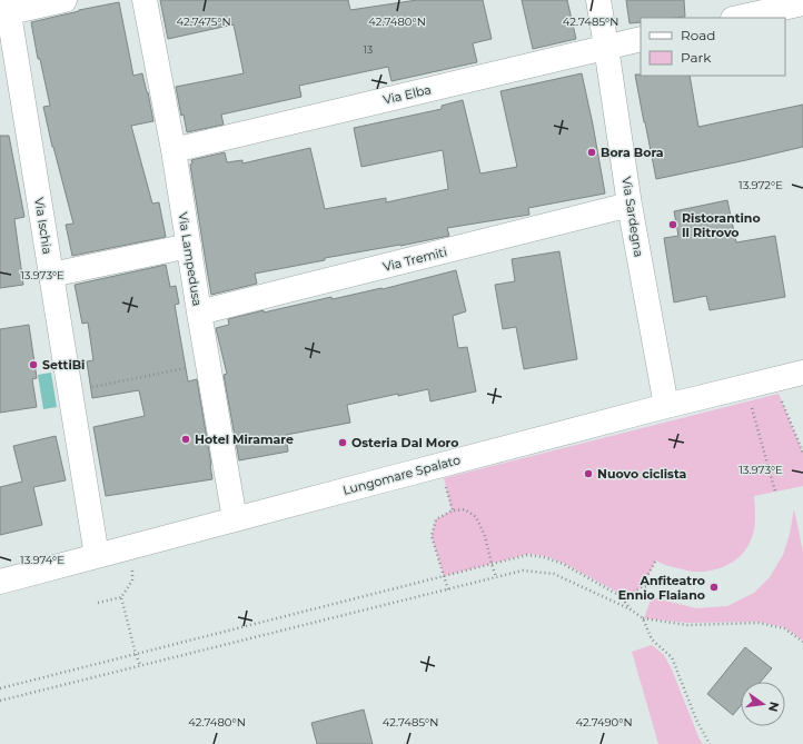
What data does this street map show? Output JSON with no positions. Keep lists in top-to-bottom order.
{
  "streets": {
    "street": [
      "Via Elba",
      "Via Sardegna",
      "Via Ischia",
      "Via Lampedusa",
      "Via Tremiti",
      "Lungomare Spalato"
    ]
  },
  "crossings": [
    ["Via Elba", "Via Sardegna"],
    ["Via Elba", "Via Lampedusa"],
    ["Via Sardegna", "Via Tremiti"],
    ["Via Sardegna", "Lungomare Spalato"],
    ["Via Ischia", "Lungomare Spalato"],
    ["Via Lampedusa", "Via Tremiti"],
    ["Via Lampedusa", "Lungomare Spalato"]
  ],
  "places": [
    "Bora Bora",
    "Ristorantino Il Ritrovo",
    "SettiBi",
    "Hotel Miramare",
    "Osteria Dal Moro",
    "Nuovo ciclista",
    "Anfiteatro Ennio Flaiano"
  ],
  "house_numbers": ["13"],
  "legend": ["Road", "Park"],
  "north": "right",
  "coordinates": [
    "42.7480°N",
    "42.7485°N",
    "42.7475°N",
    "13.972°E",
    "13.973°E",
    "13.974°E",
    "42.7490°N"
  ]
}
